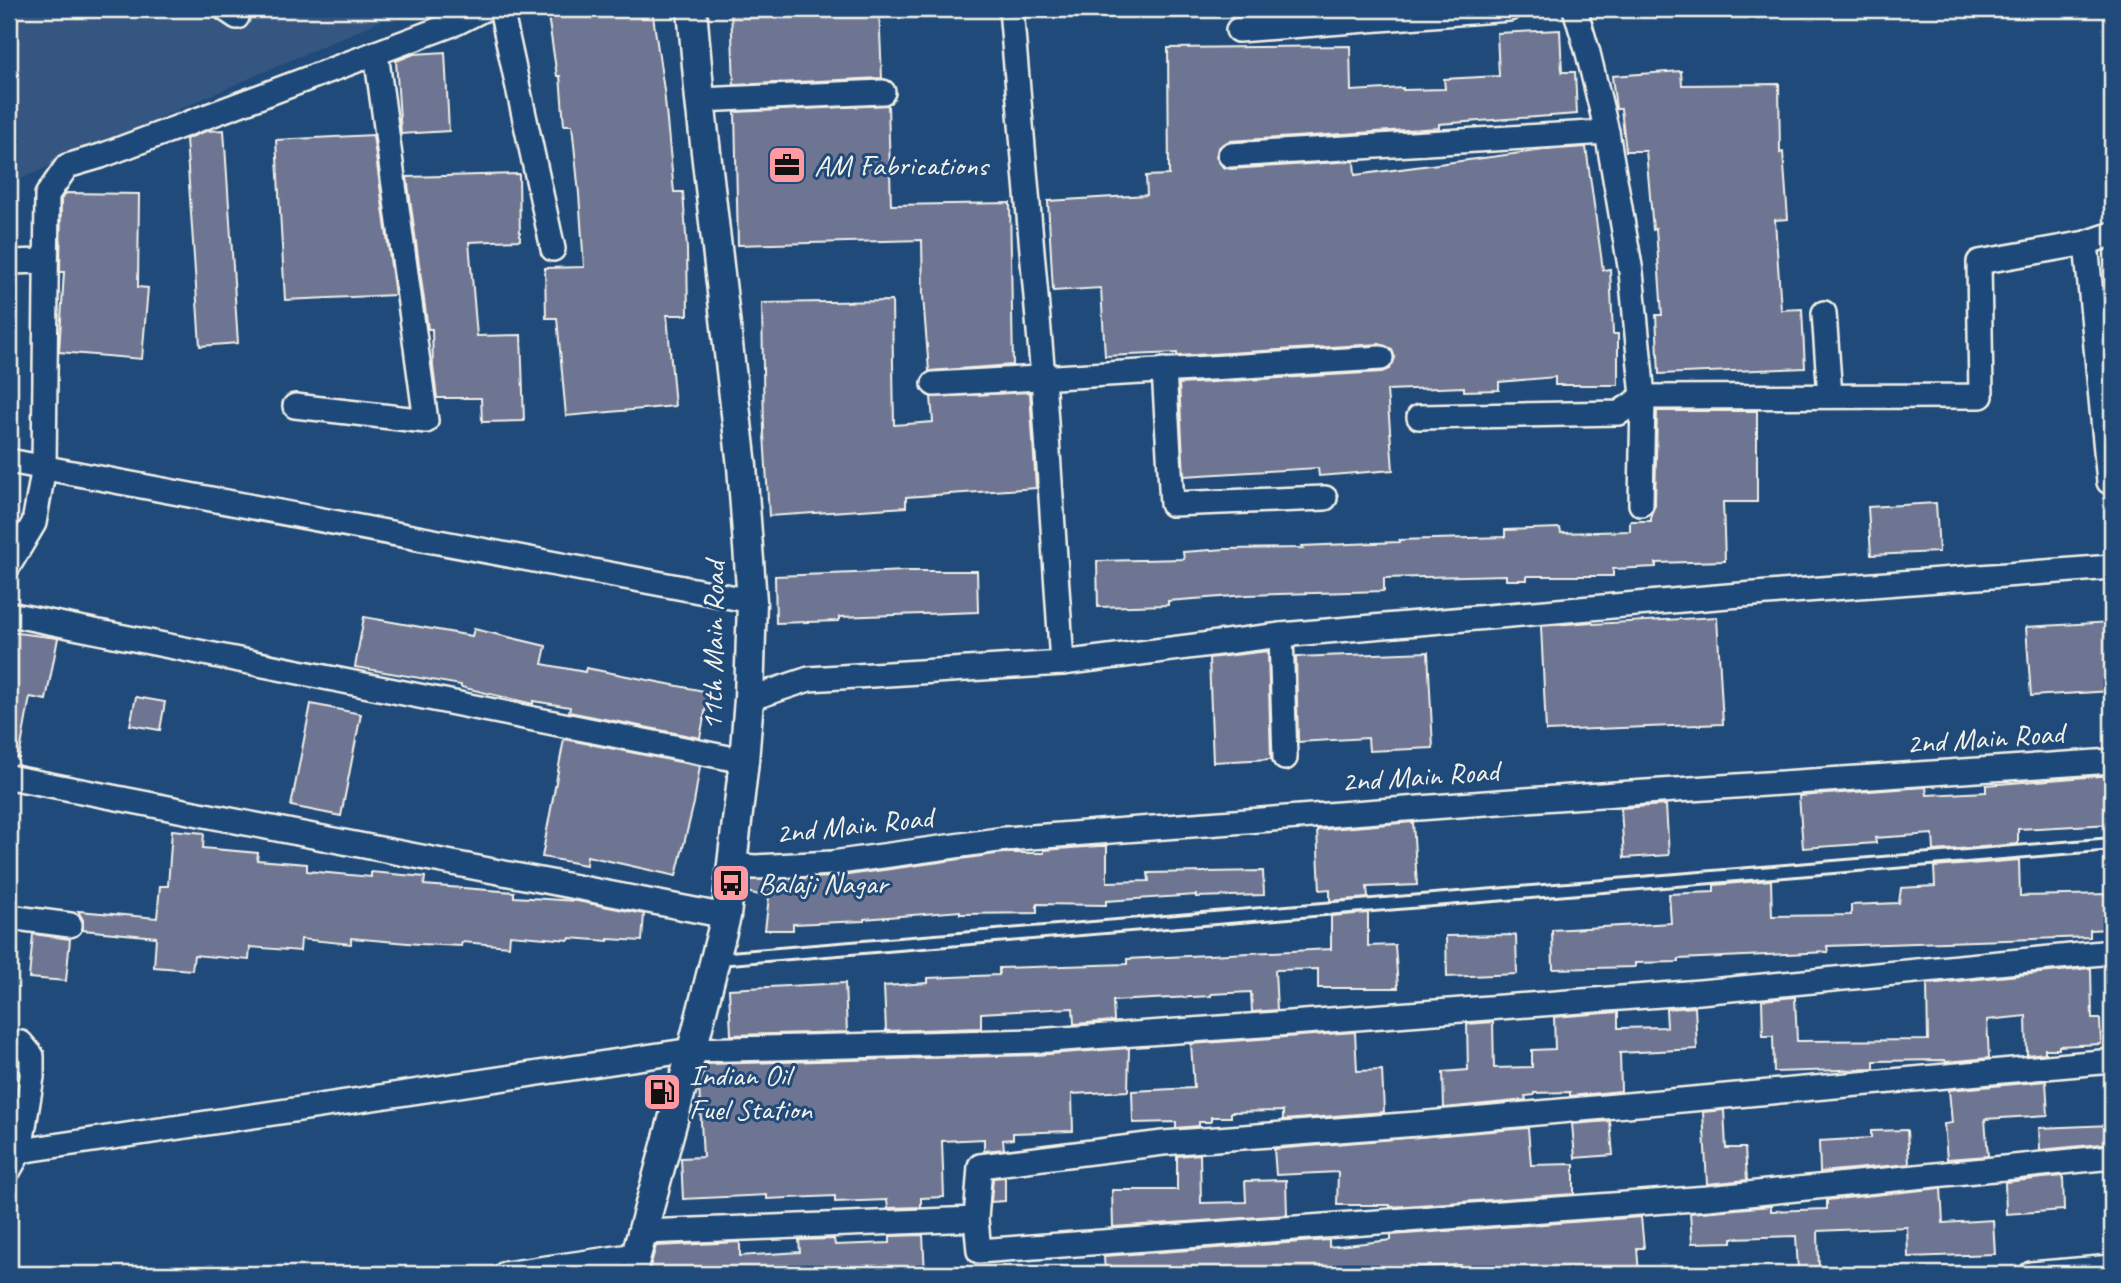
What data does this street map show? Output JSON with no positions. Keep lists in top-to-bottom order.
{
  "streets": {
    "street": ["11th Main Road", "2nd Main Road"]
  },
  "crossings": [
    ["11th Main Road", "2nd Main Road"]
  ],
  "places": {
    "office": ["AM Fabrications"],
    "bus stop": ["Balaji Nagar"],
    "fuel station": ["Indian Oil Fuel Station"]
  }
}
